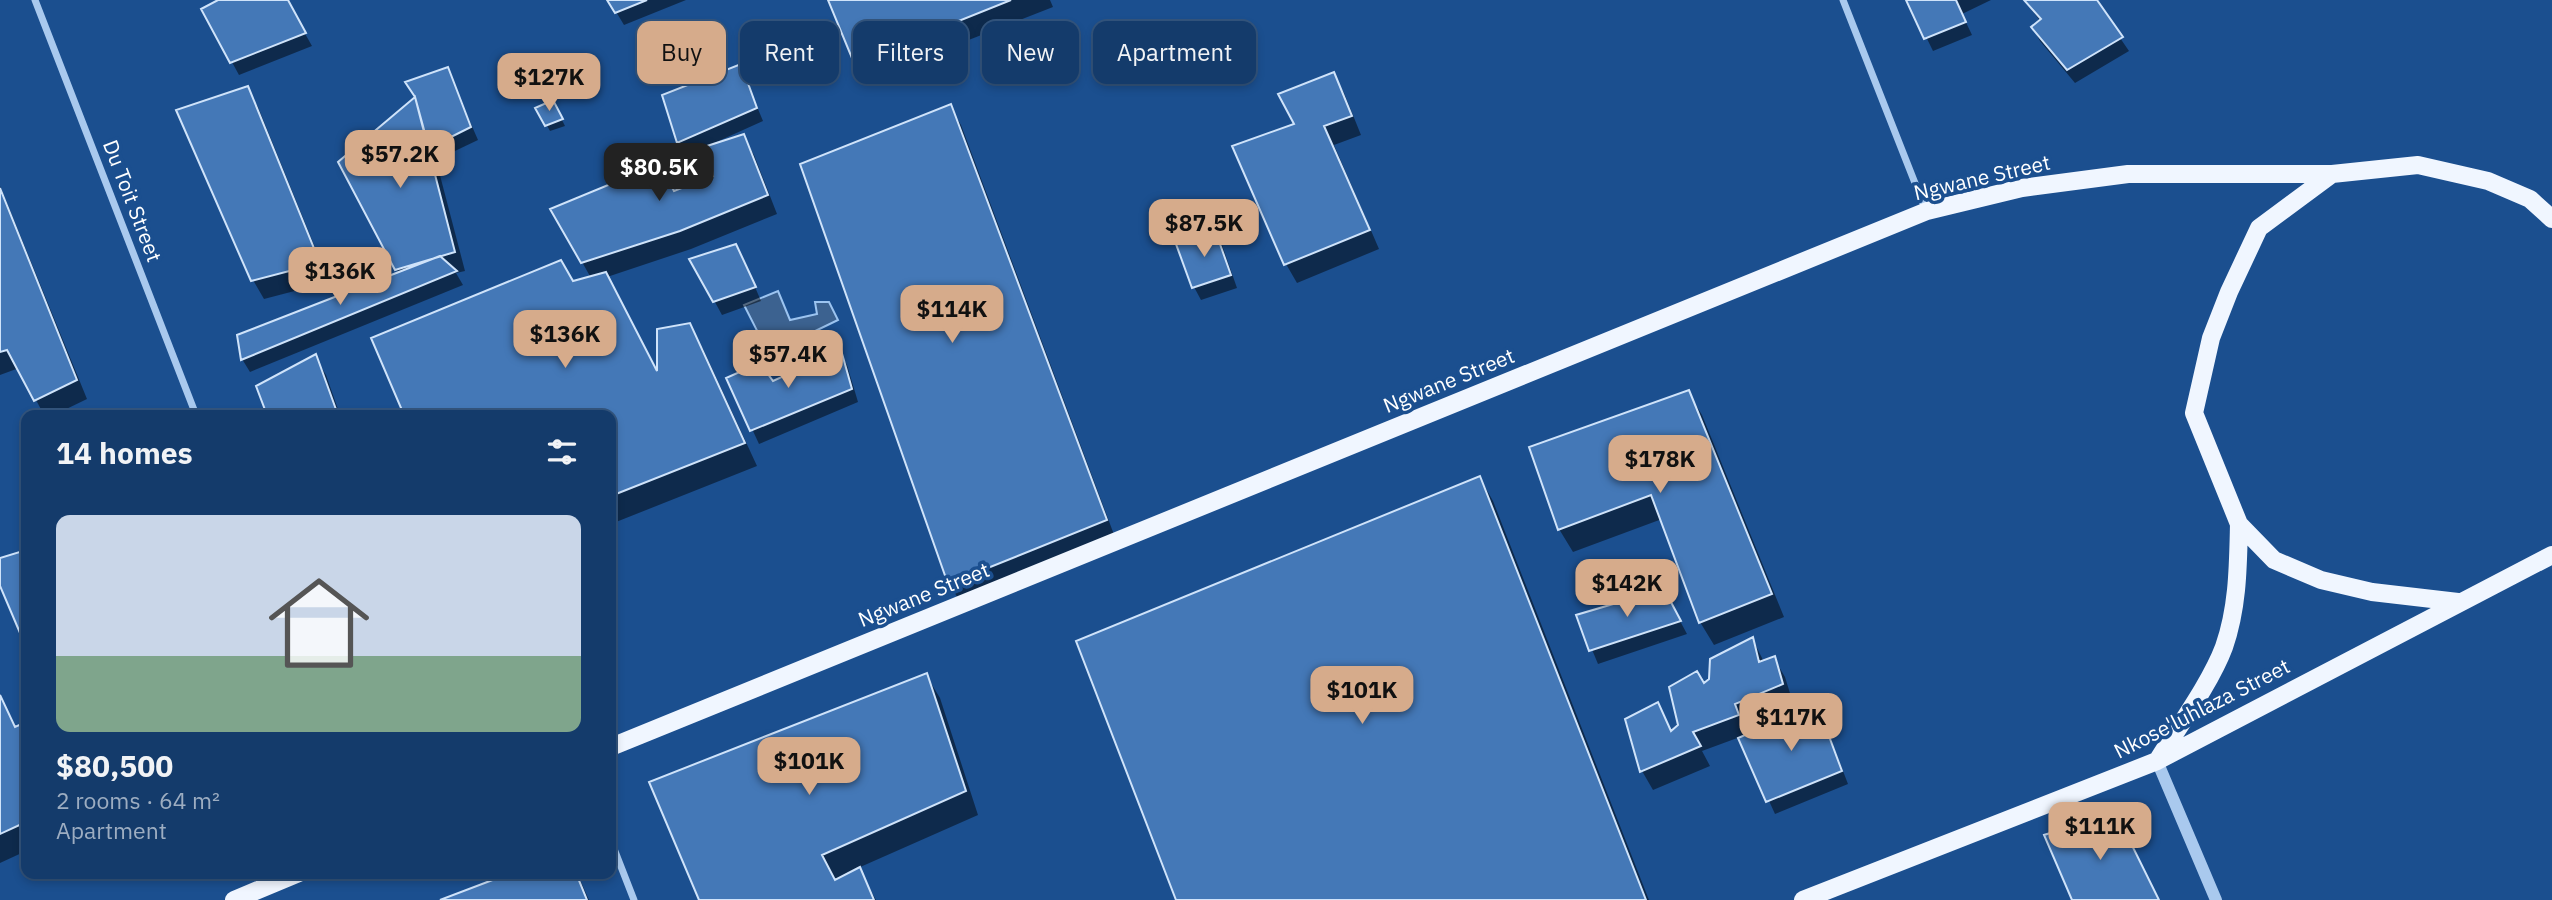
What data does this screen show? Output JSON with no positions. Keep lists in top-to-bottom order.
{
  "streets": {
    "main road": ["Ngwane Street", "Nkose'luhlaza Street"],
    "street": ["Du Toit Street"]
  },
  "page": {
    "chip": [
      "Buy",
      "Rent",
      "Filters",
      "New",
      "Apartment"
    ],
    "price": [
      "$127K",
      "$57.2K",
      "$80.5K",
      "$87.5K",
      "$136K",
      "$114K",
      "$136K",
      "$57.4K",
      "$178K",
      "$142K",
      "$101K",
      "$117K",
      "$101K",
      "$111K"
    ],
    "heading": "14 homes",
    "list": [
      {
        "name": "$80,500",
        "note": "2 rooms · 64 m² · Apartment"
      }
    ]
  }
}
